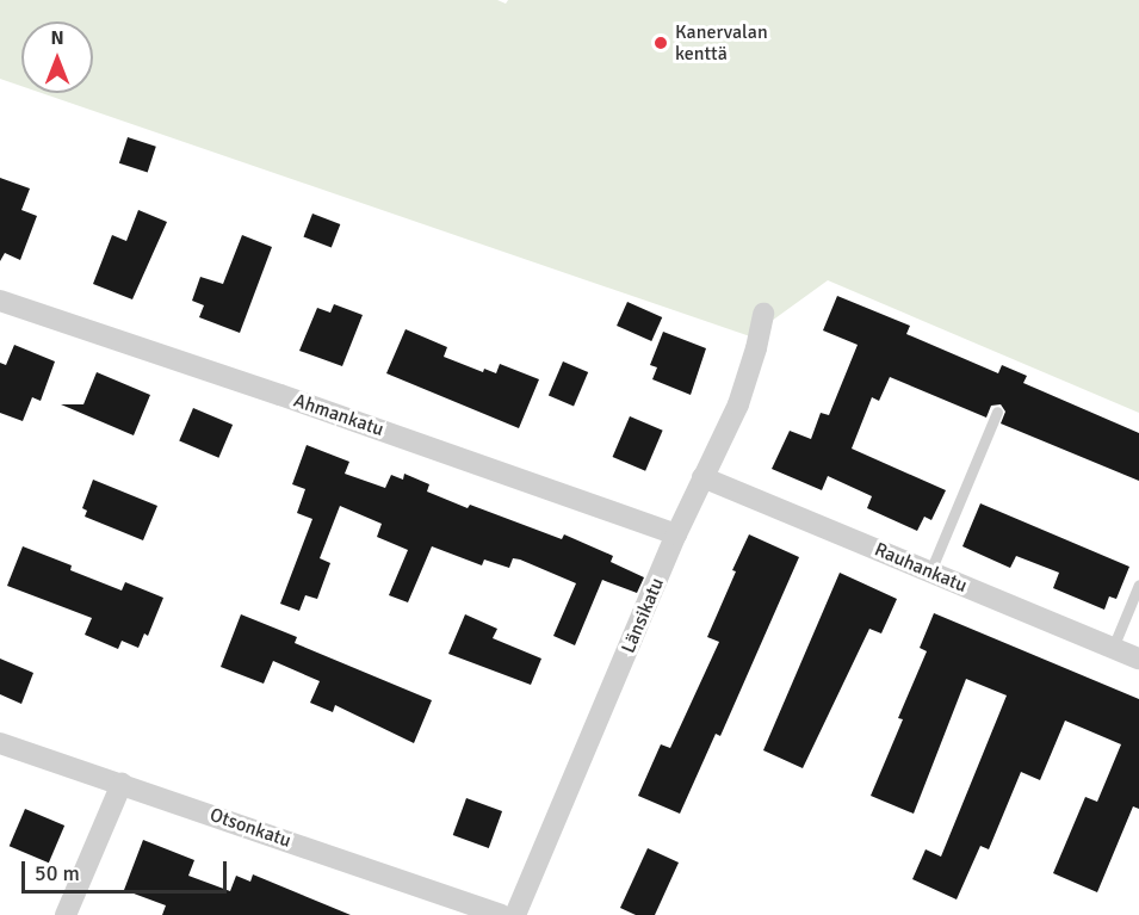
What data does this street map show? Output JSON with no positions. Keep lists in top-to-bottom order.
{
  "streets": {
    "street": [
      "Ahmankatu",
      "Rauhankatu",
      "Länsikatu",
      "Otsonkatu"
    ]
  },
  "crossings": [
    ["Ahmankatu", "Länsikatu"],
    ["Rauhankatu", "Länsikatu"]
  ],
  "places": ["Kanervalan kenttä"],
  "scale_bar": "50 m",
  "north": "top"
}
